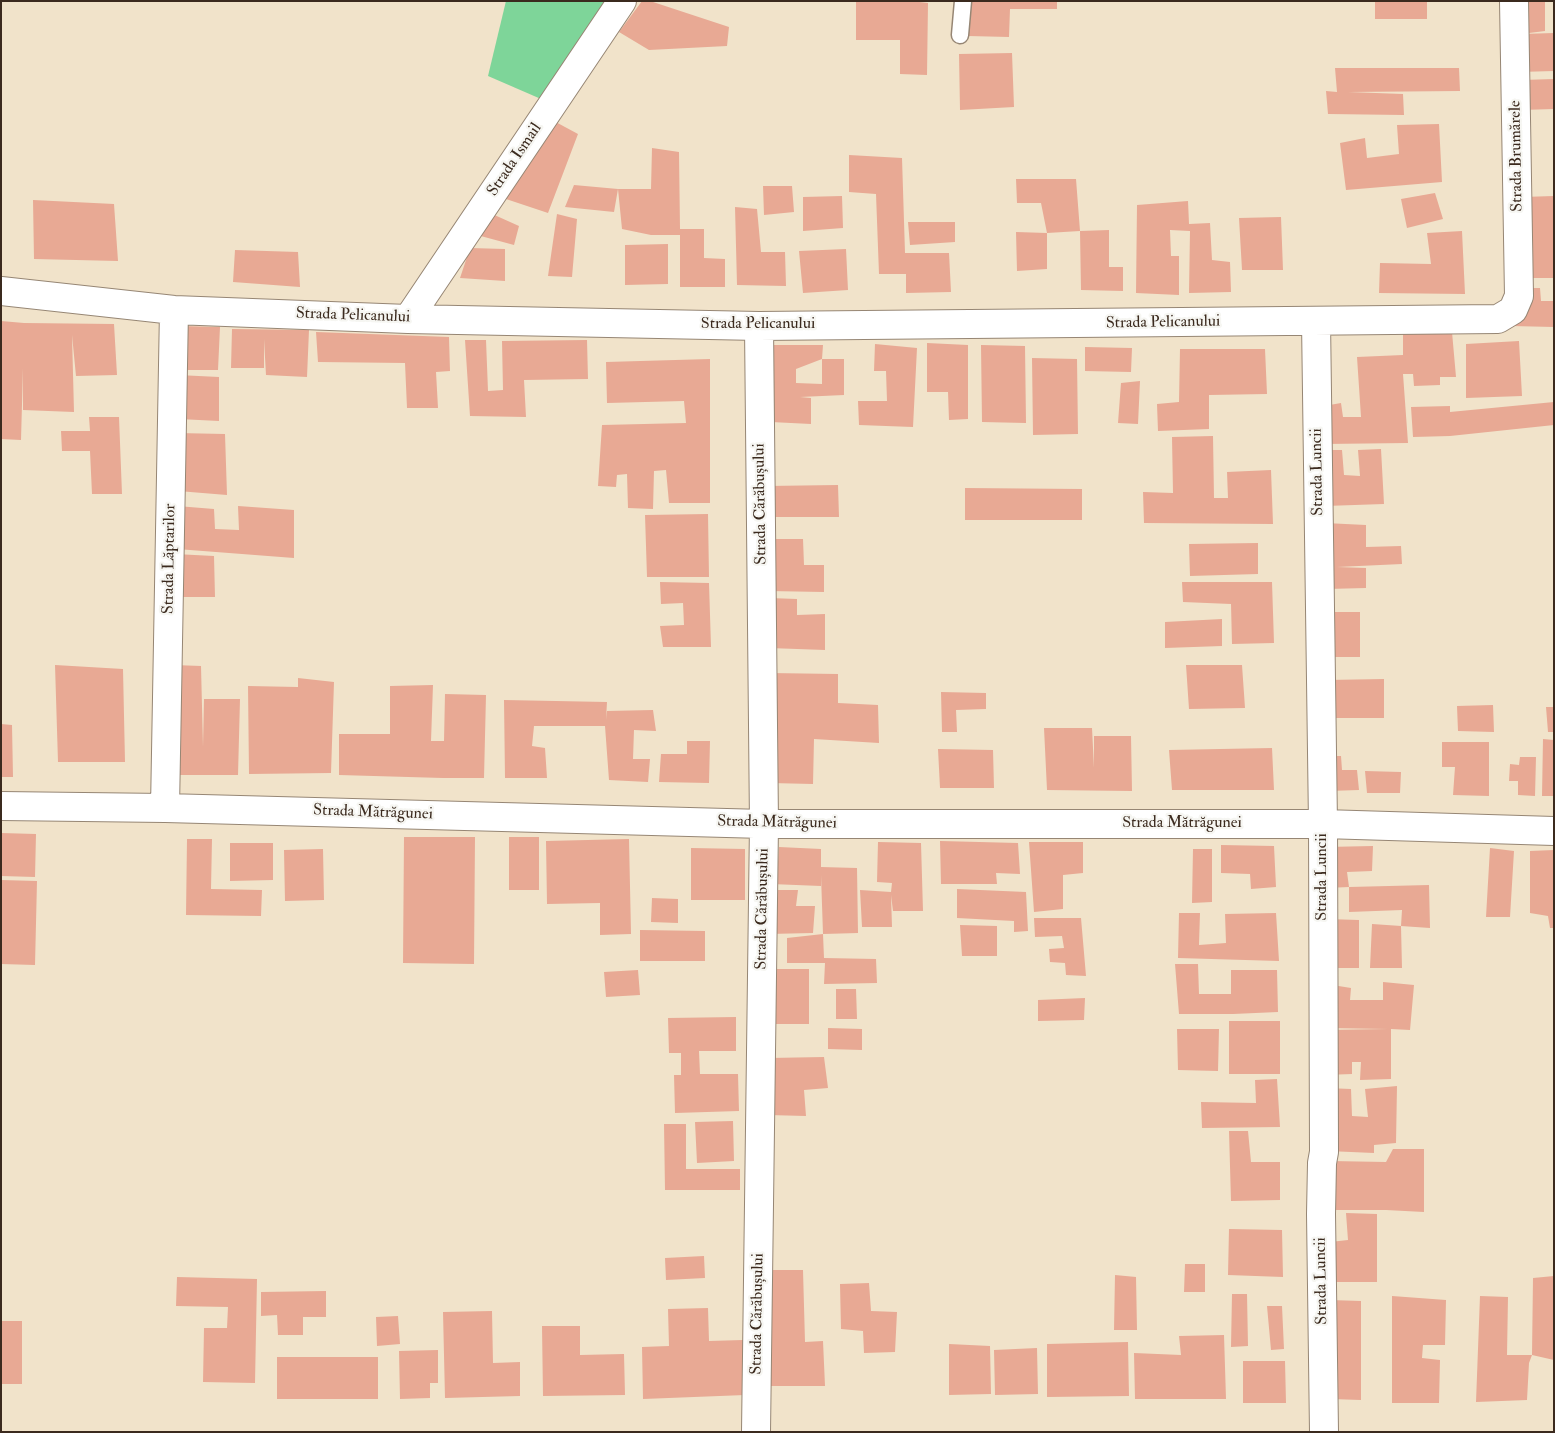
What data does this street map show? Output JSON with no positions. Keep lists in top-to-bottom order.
{
  "streets": {
    "street": [
      "Strada Brumărele",
      "Strada Ismail",
      "Strada Pelicanului",
      "Strada Luncii",
      "Strada Cărăbușului",
      "Strada Lăptarilor",
      "Strada Mătrăgunei"
    ]
  },
  "crossings": [
    ["Strada Brumărele", "Strada Pelicanului"],
    ["Strada Ismail", "Strada Pelicanului"],
    ["Strada Pelicanului", "Strada Luncii"],
    ["Strada Pelicanului", "Strada Cărăbușului"],
    ["Strada Pelicanului", "Strada Lăptarilor"],
    ["Strada Luncii", "Strada Mătrăgunei"],
    ["Strada Cărăbușului", "Strada Mătrăgunei"],
    ["Strada Lăptarilor", "Strada Mătrăgunei"]
  ]
}
